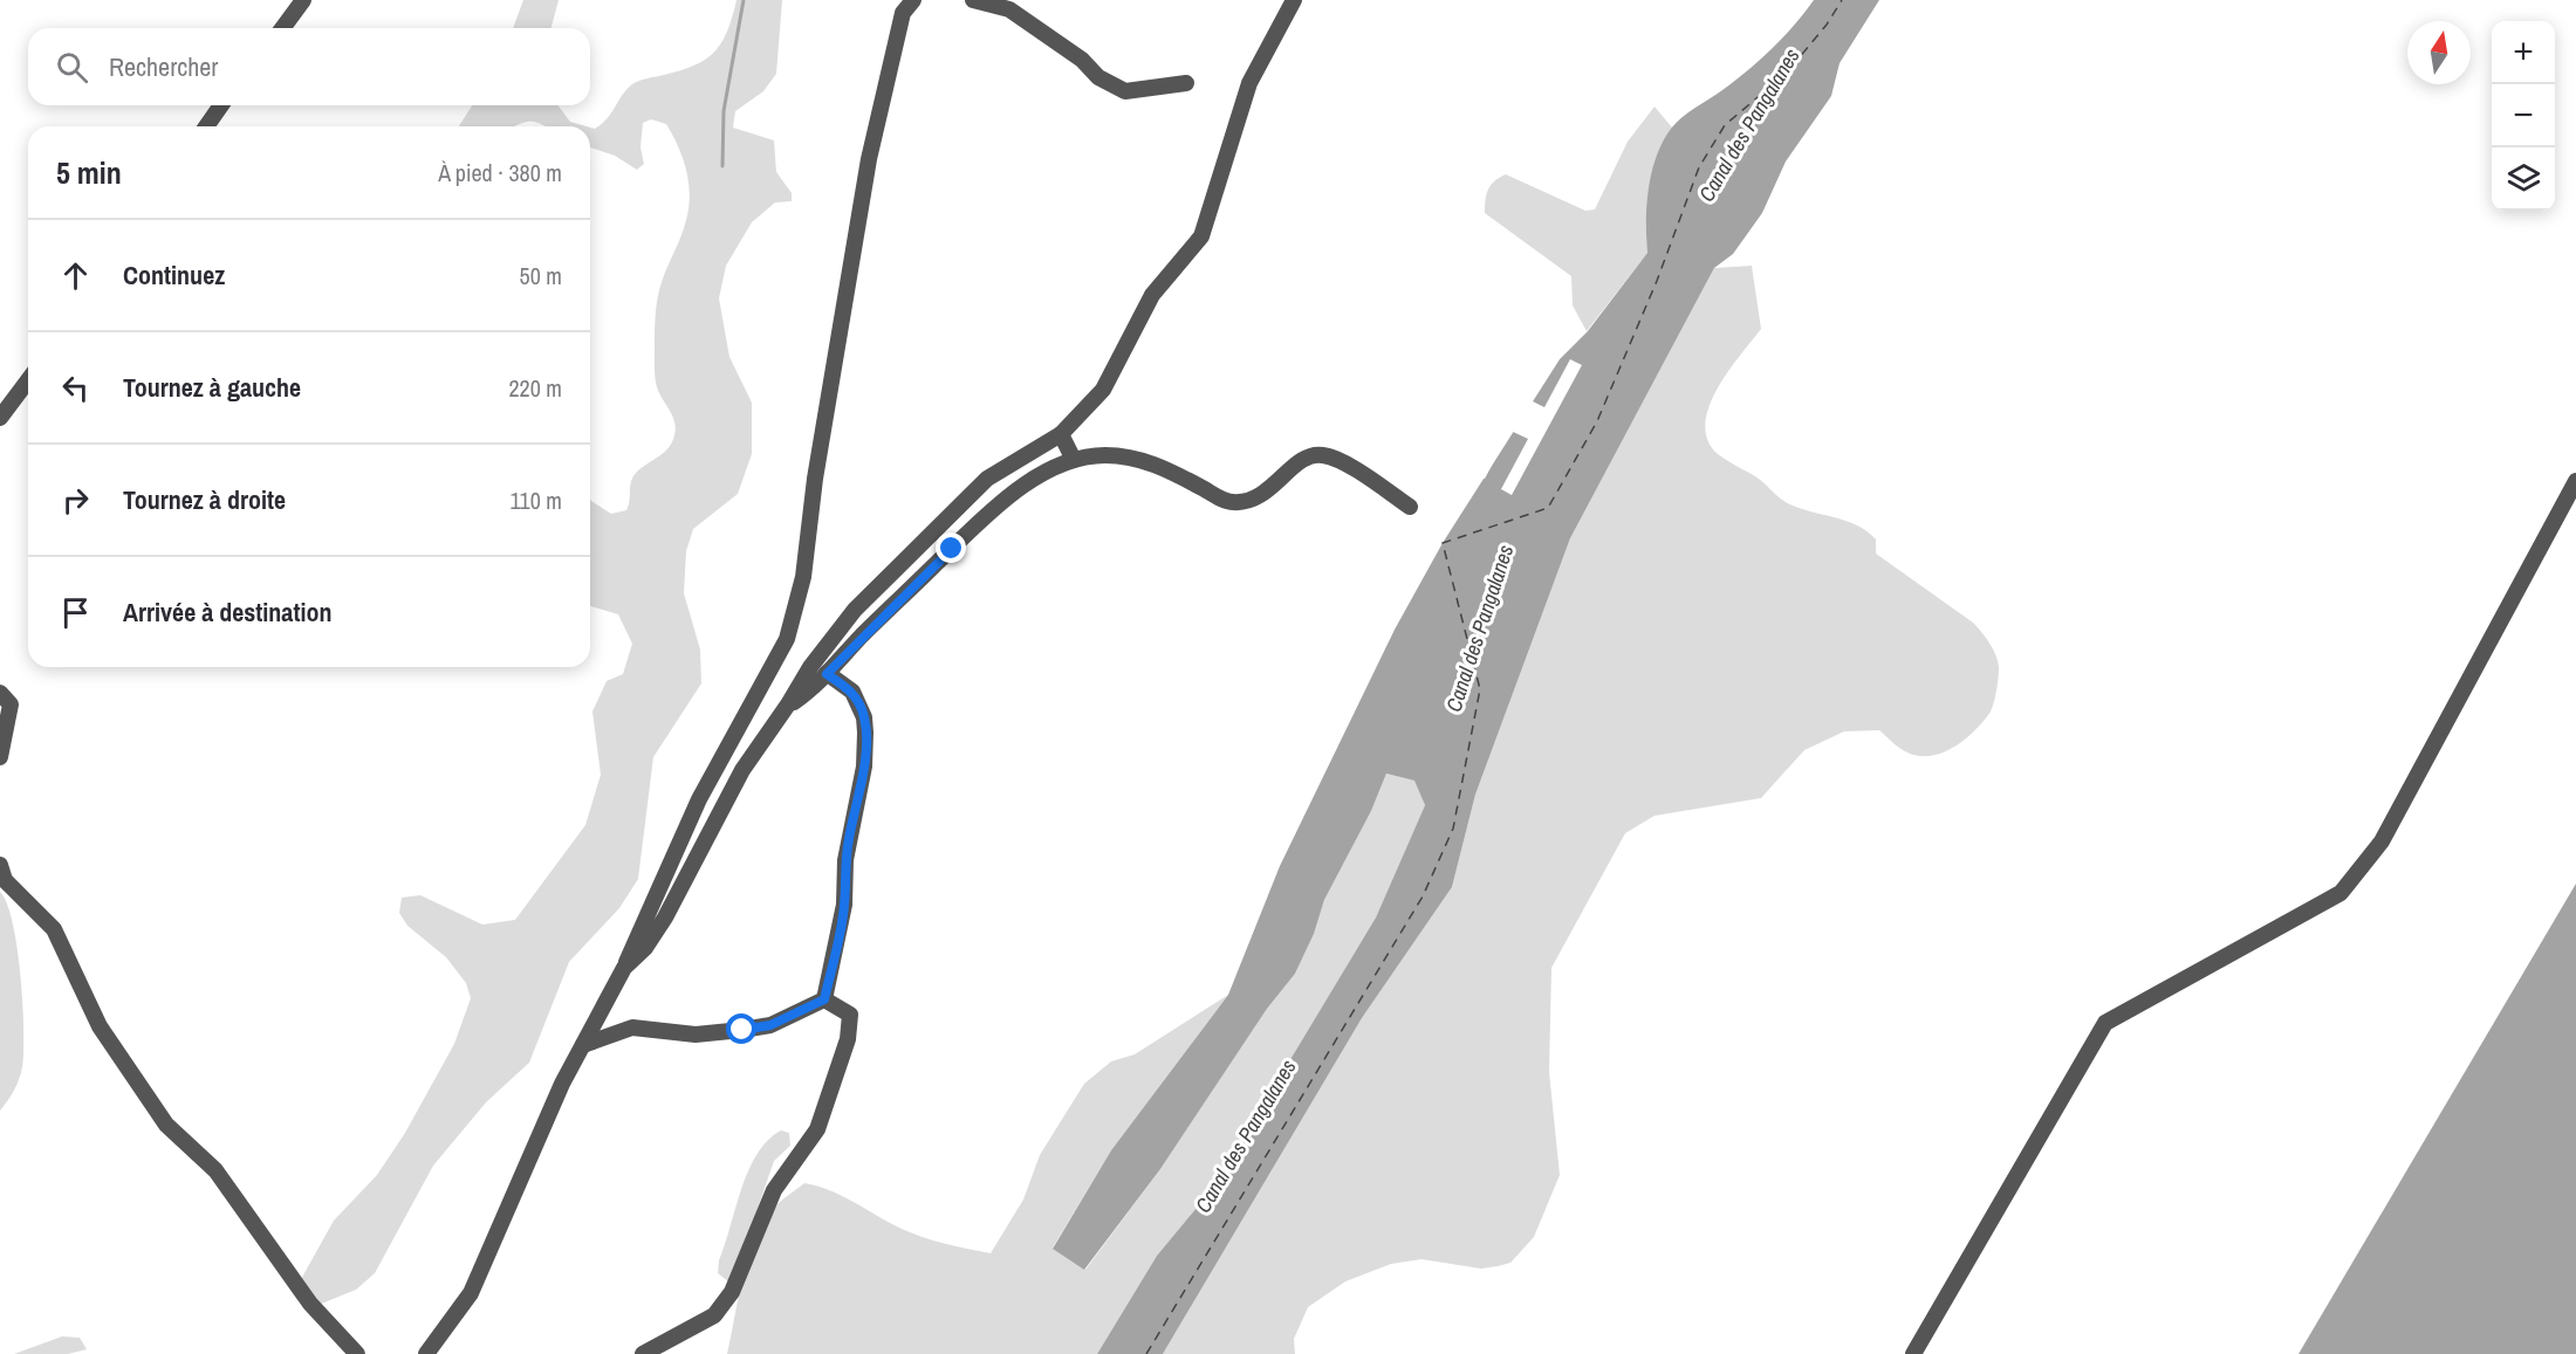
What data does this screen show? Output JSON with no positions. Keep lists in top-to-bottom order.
{
  "water": ["Canal des Pangalanes"],
  "north": "top",
  "page": {
    "map_buttons": ["+", "−"],
    "search": "Rechercher",
    "heading": ["5 min", "À pied · 380 m"],
    "list": [
      ["Continuez", "50 m"],
      ["Tournez à gauche", "220 m"],
      ["Tournez à droite", "110 m"],
      "Arrivée à destination"
    ]
  }
}
